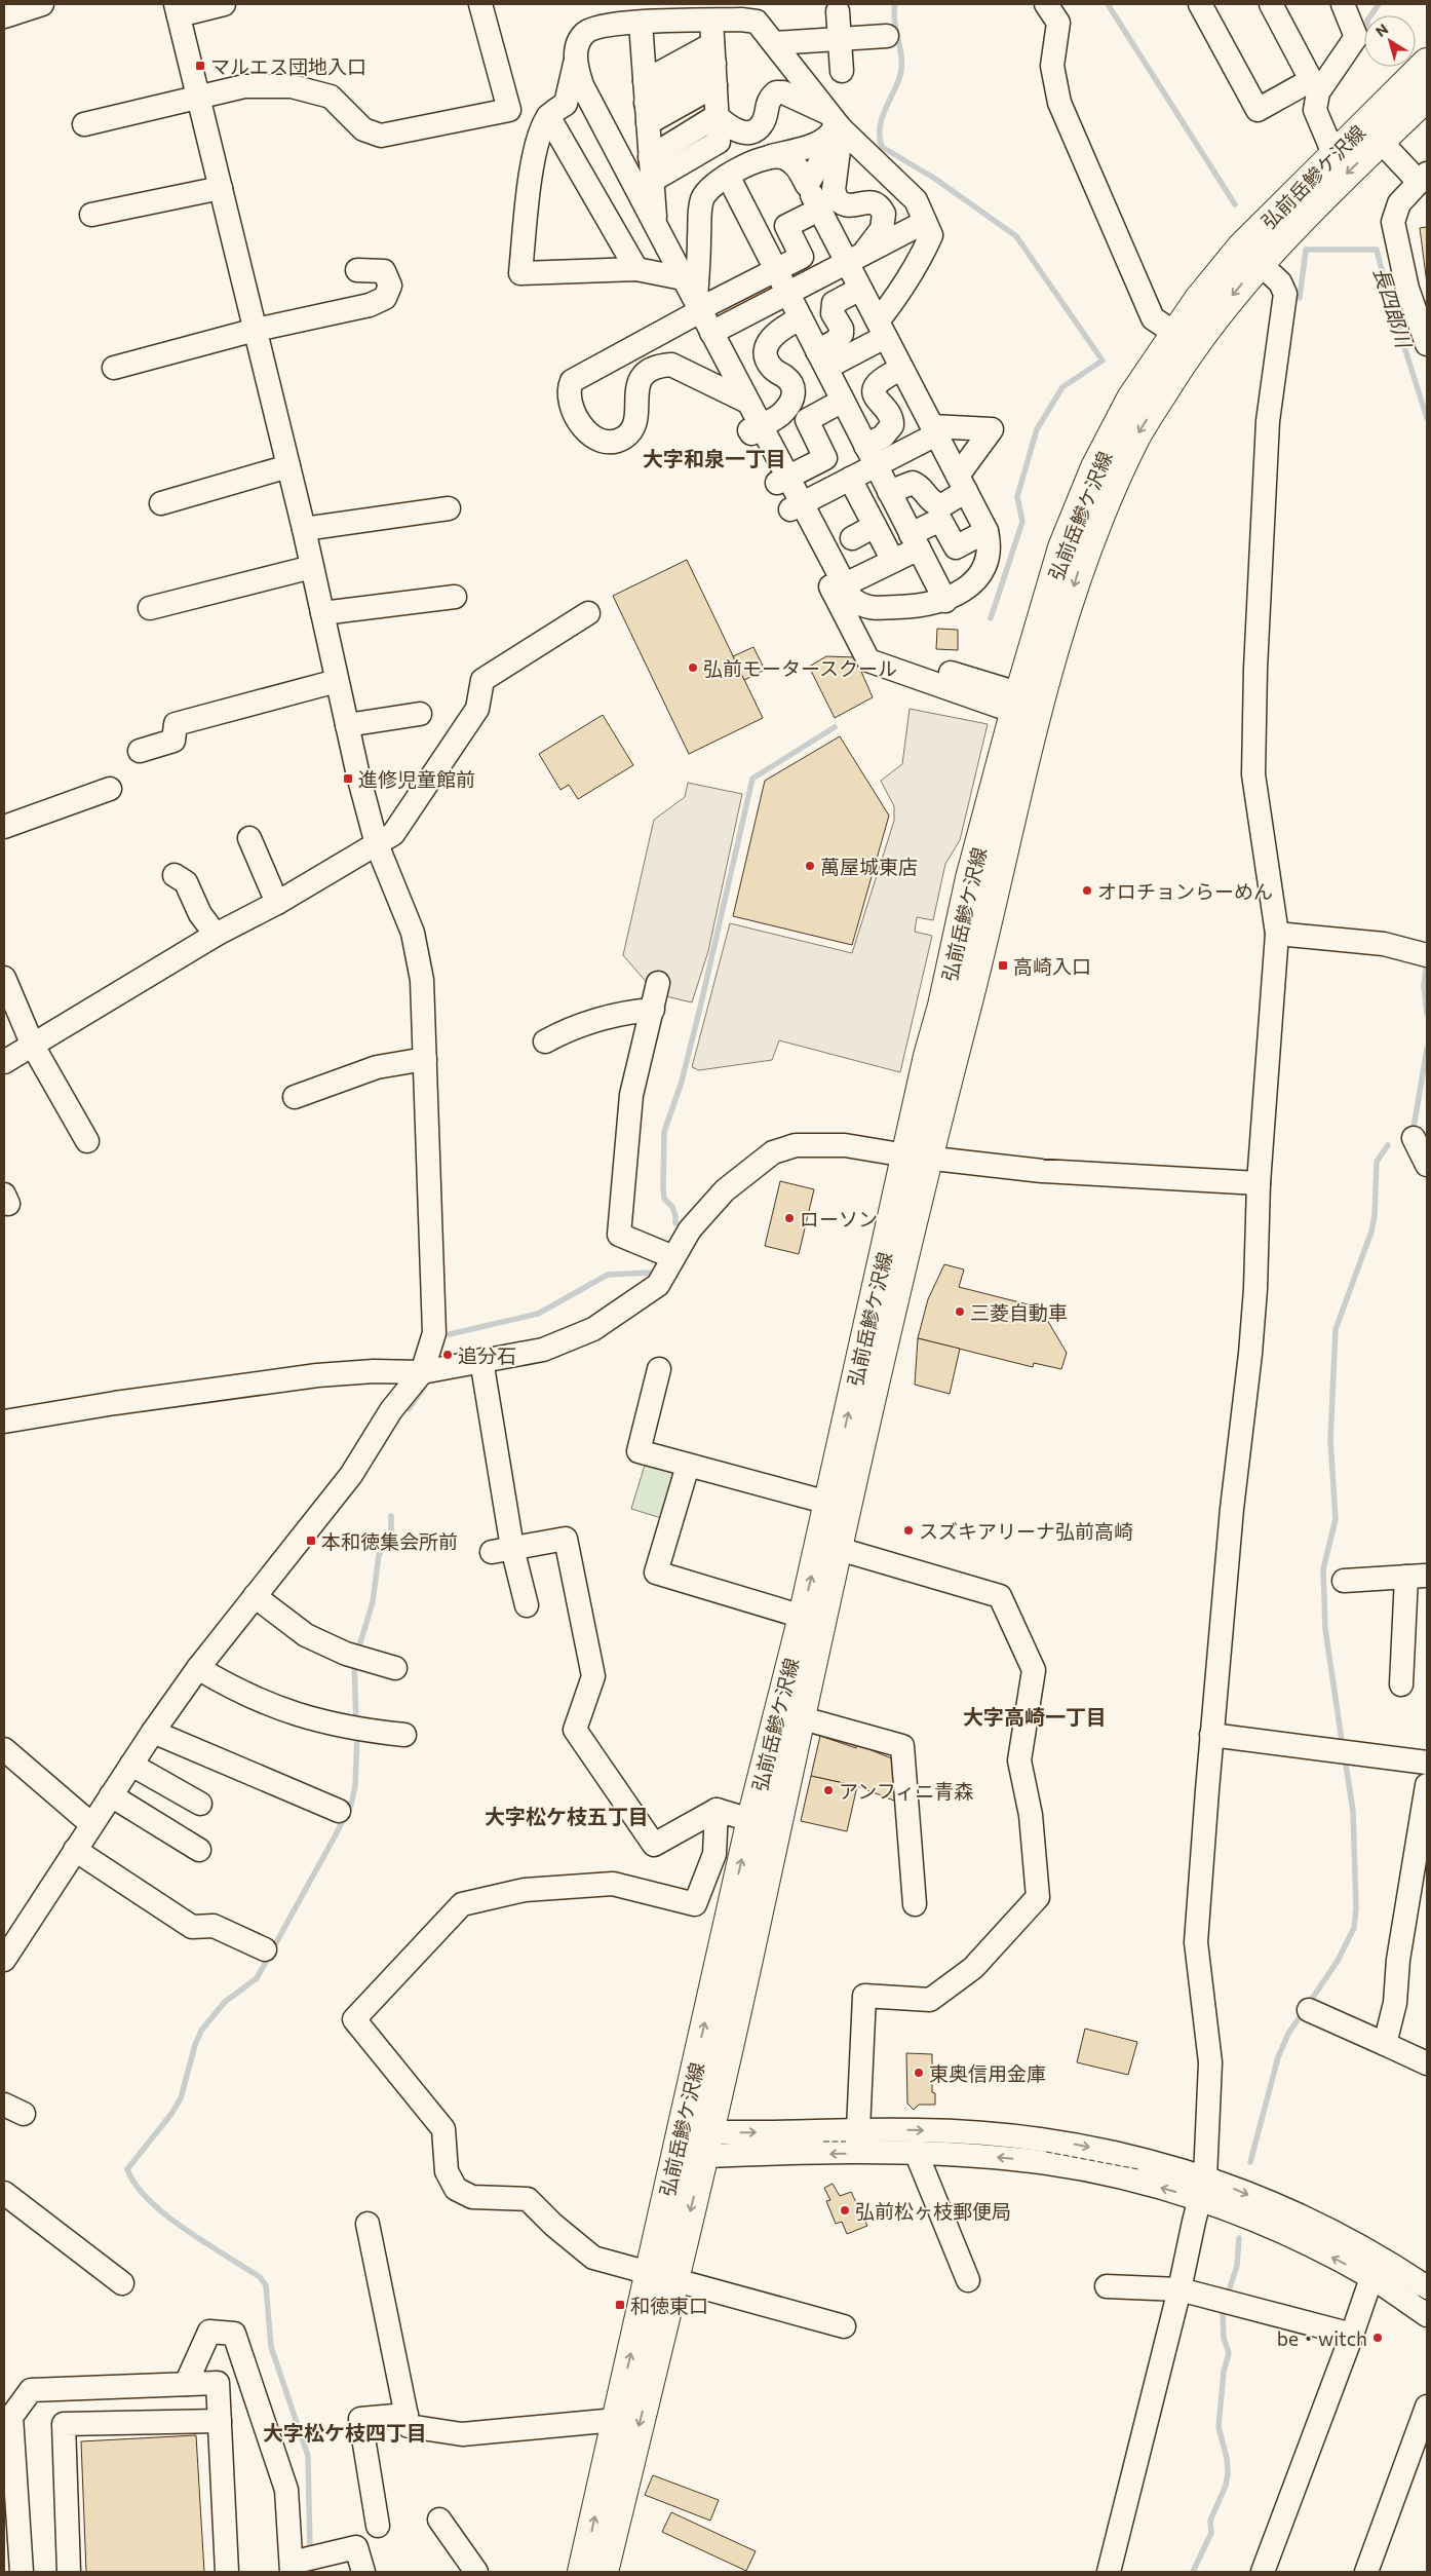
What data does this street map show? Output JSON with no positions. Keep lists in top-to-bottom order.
{
  "streets": {
    "main road": ["弘前岳鰺ケ沢線"]
  },
  "districts": [
    "大字和泉一丁目",
    "大字高崎一丁目",
    "大字松ケ枝五丁目",
    "大字松ケ枝四丁目"
  ],
  "water": ["長四郎川"],
  "places": {
    "transit": [
      "マルエス団地入口",
      "進修児童館前",
      "高崎入口",
      "本和徳集会所前",
      "和徳東口"
    ],
    "other": [
      "弘前モータースクール",
      "萬屋城東店",
      "オロチョンらーめん",
      "ローソン",
      "三菱自動車",
      "追分石",
      "スズキアリーナ弘前高崎",
      "アンフィニ青森",
      "東奥信用金庫",
      "弘前松ヶ枝郵便局",
      "be・witch"
    ]
  },
  "north": "top left"
}
